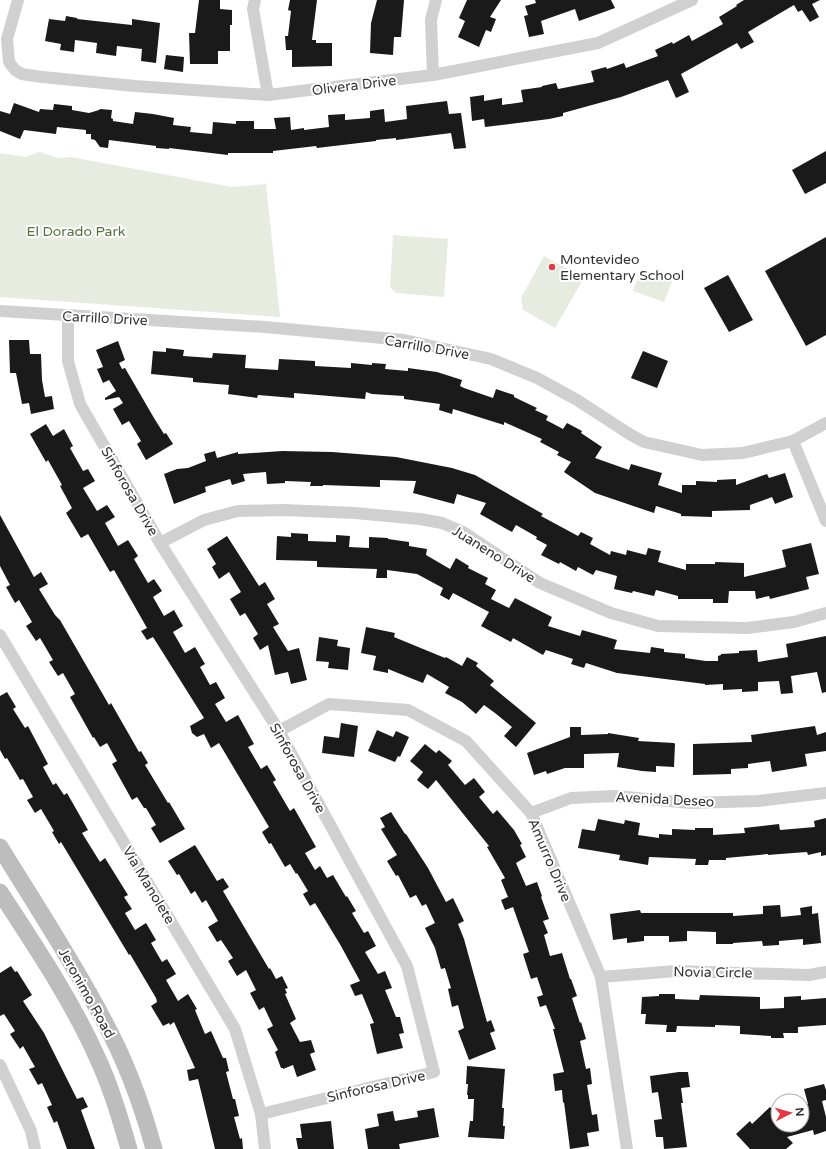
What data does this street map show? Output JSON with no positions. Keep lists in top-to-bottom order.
{
  "streets": {
    "main road": ["Jeronimo Road"],
    "street": [
      "Olivera Drive",
      "Carrillo Drive",
      "Sinforosa Drive",
      "Juaneno Drive",
      "Avenida Deseo",
      "Amurro Drive",
      "Via Manolete",
      "Novia Circle"
    ]
  },
  "crossings": [
    ["Carrillo Drive", "Sinforosa Drive"],
    ["Sinforosa Drive", "Juaneno Drive"],
    ["Sinforosa Drive", "Amurro Drive"],
    ["Sinforosa Drive", "Via Manolete"],
    ["Avenida Deseo", "Amurro Drive"],
    ["Amurro Drive", "Novia Circle"]
  ],
  "parks": ["El Dorado Park"],
  "places": ["Montevideo Elementary School"],
  "north": "right"
}
